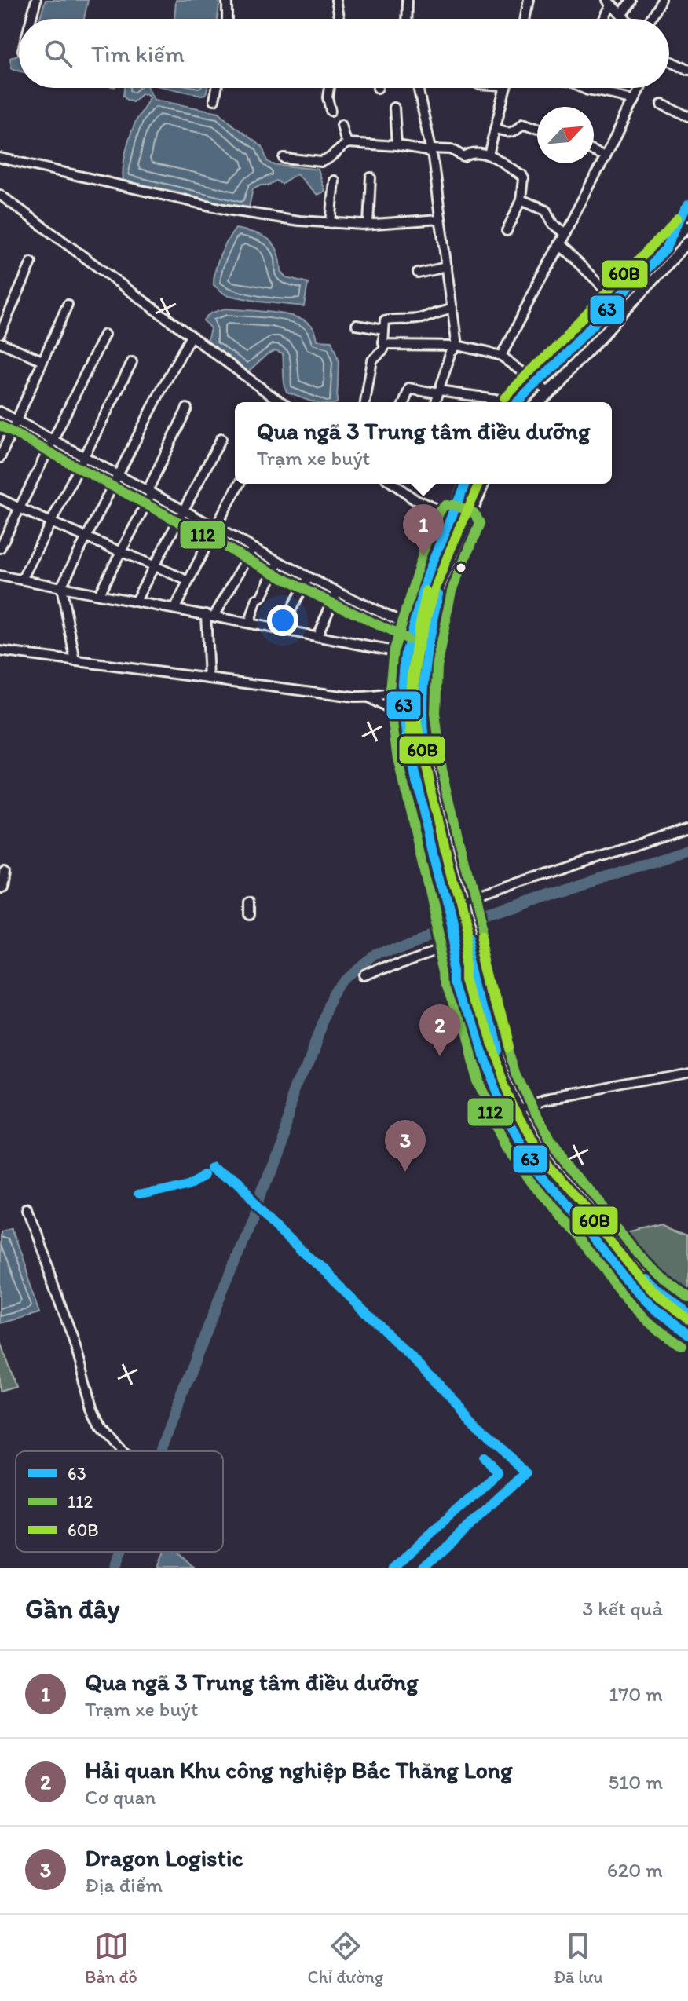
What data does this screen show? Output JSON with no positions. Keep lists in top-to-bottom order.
{
  "lines": ["transit line 63", "transit line 60B", "transit line 112"],
  "legend": ["63", "112", "60B"],
  "north": "top right",
  "page": {
    "search": "Tìm kiếm",
    "popup": ["Qua ngã 3 Trung tâm điều dưỡng", "Trạm xe buýt"],
    "pins": ["1", "2", "3"],
    "heading": ["Gần đây", "3 kết quả"],
    "list": [
      {
        "mark": "1",
        "name": "Qua ngã 3 Trung tâm điều dưỡng",
        "note": "Trạm xe buýt",
        "value": "170 m"
      },
      {
        "mark": "2",
        "name": "Hải quan Khu công nghiệp Bắc Thăng Long",
        "note": "Cơ quan",
        "value": "510 m"
      },
      {
        "mark": "3",
        "name": "Dragon Logistic",
        "note": "Địa điểm",
        "value": "620 m"
      }
    ],
    "nav": ["Bản đồ", "Chỉ đường", "Đã lưu"]
  }
}
